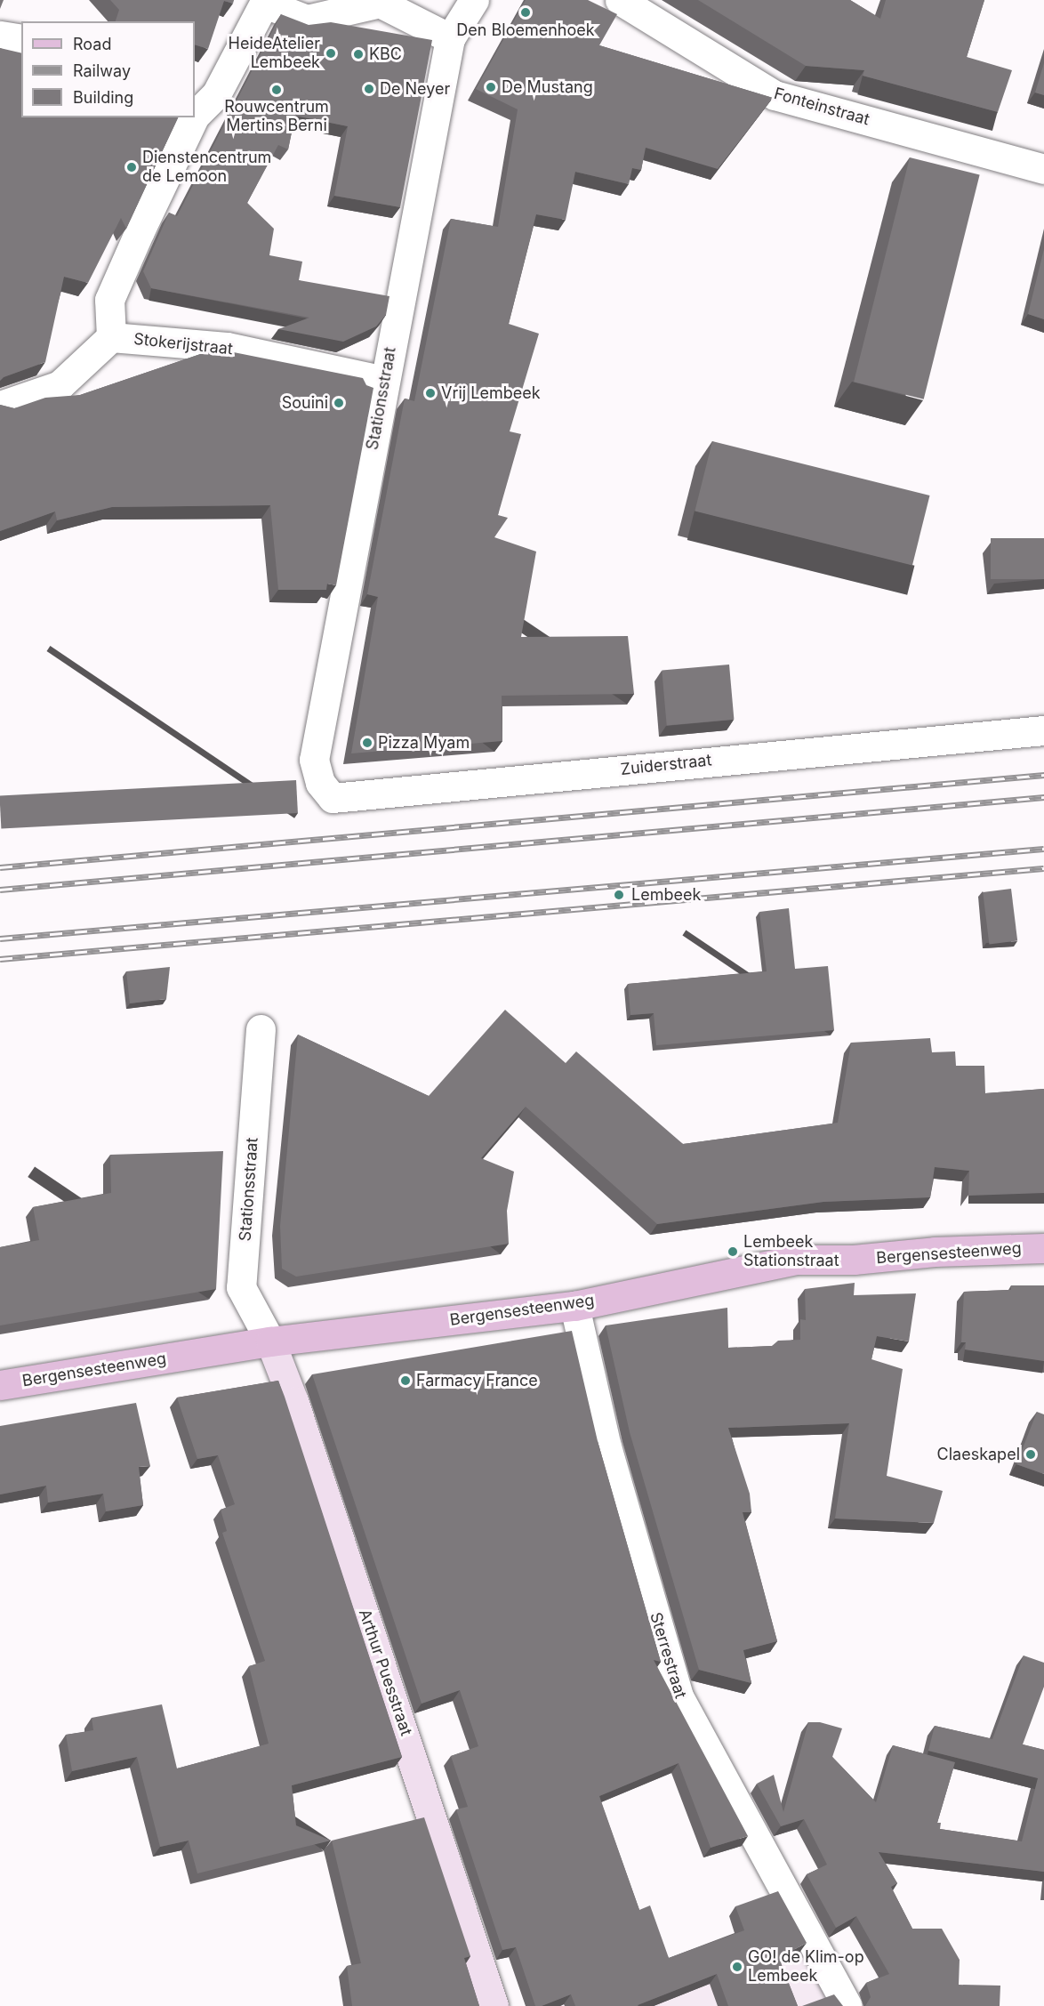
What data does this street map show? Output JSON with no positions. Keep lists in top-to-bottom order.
{
  "streets": {
    "main road": ["Bergensesteenweg"],
    "street": [
      "Fonteinstraat",
      "Stokerijstraat",
      "Stationsstraat",
      "Zuiderstraat",
      "Sterrestraat",
      "Arthur Puesstraat"
    ]
  },
  "crossings": [
    ["Stokerijstraat", "Stationsstraat"],
    ["Stationsstraat", "Zuiderstraat"],
    ["Stationsstraat", "Bergensesteenweg"],
    ["Stationsstraat", "Arthur Puesstraat"],
    ["Bergensesteenweg", "Sterrestraat"],
    ["Bergensesteenweg", "Arthur Puesstraat"]
  ],
  "places": [
    "Den Bloemenhoek",
    "HeideAtelier Lembeek",
    "KBC",
    "De Mustang",
    "De Neyer",
    "Rouwcentrum Mertins Berni",
    "Dienstencentrum de Lemoon",
    "Vrij Lembeek",
    "Souini",
    "Pizza Myam",
    "Lembeek",
    "Lembeek Stationstraat",
    "Farmacy France",
    "Claeskapel",
    "GO! de Klim-op Lembeek"
  ],
  "legend": ["Road", "Railway", "Building"]
}
